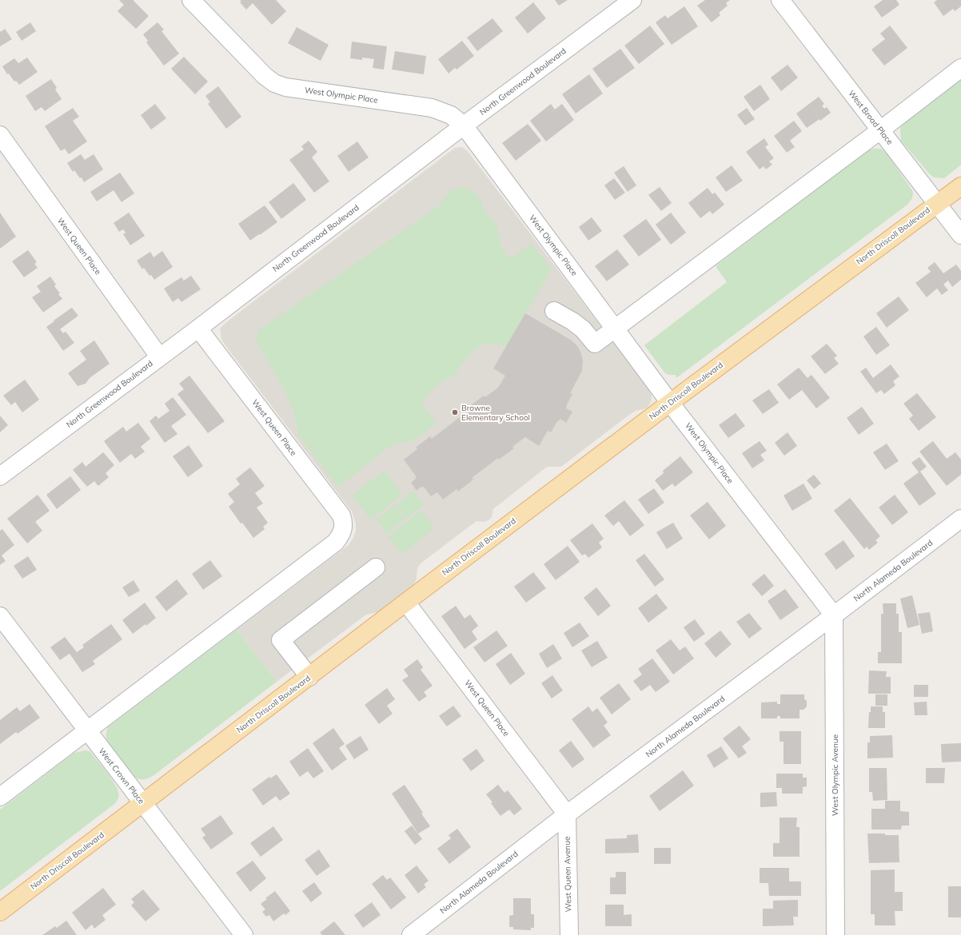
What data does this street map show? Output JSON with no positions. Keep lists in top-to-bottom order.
{
  "streets": {
    "main road": ["North Driscoll Boulevard"],
    "street": [
      "North Greenwood Boulevard",
      "West Olympic Place",
      "West Broad Place",
      "West Queen Place",
      "North Alameda Boulevard",
      "West Olympic Avenue",
      "West Crown Place",
      "West Queen Avenue"
    ]
  },
  "crossings": [
    ["North Greenwood Boulevard", "West Olympic Place"],
    ["North Greenwood Boulevard", "West Queen Place"],
    ["West Olympic Place", "North Driscoll Boulevard"],
    ["West Olympic Place", "North Alameda Boulevard"],
    ["West Olympic Place", "West Olympic Avenue"],
    ["West Broad Place", "North Driscoll Boulevard"],
    ["North Driscoll Boulevard", "West Queen Place"],
    ["North Driscoll Boulevard", "West Crown Place"],
    ["West Queen Place", "North Alameda Boulevard"],
    ["West Queen Place", "West Crown Place"],
    ["West Queen Place", "West Queen Avenue"],
    ["North Alameda Boulevard", "West Olympic Avenue"],
    ["North Alameda Boulevard", "West Queen Avenue"]
  ],
  "places": ["Browne Elementary School"]
}
